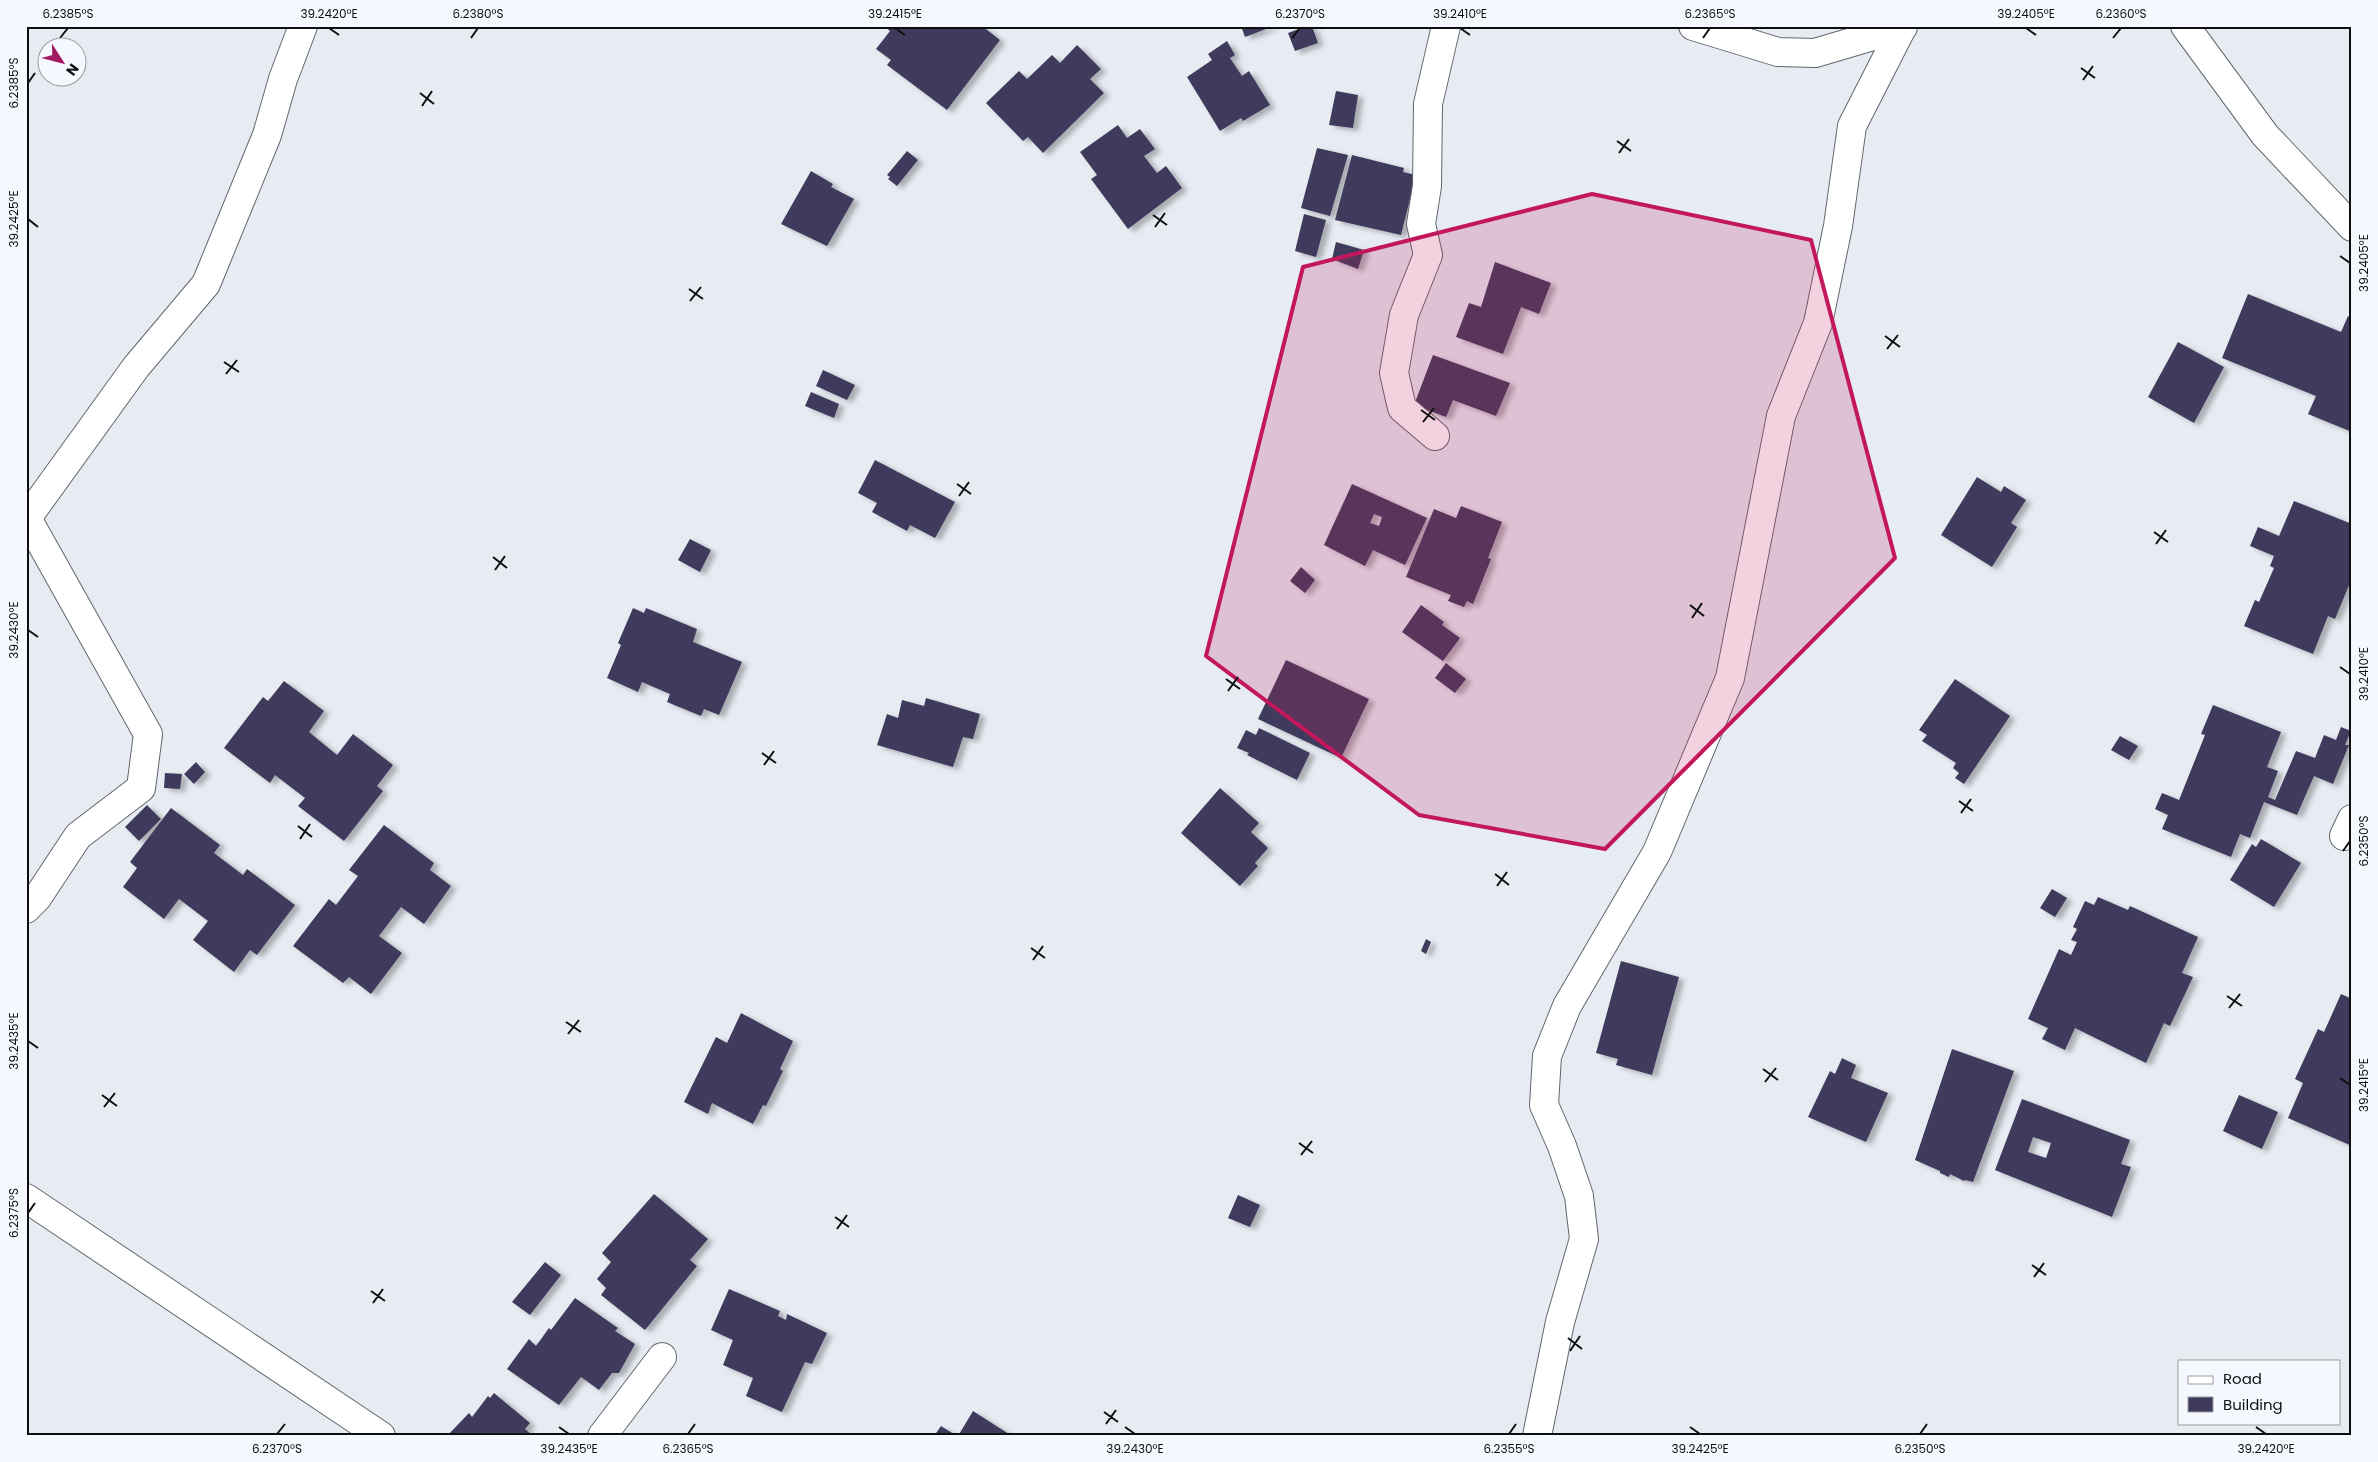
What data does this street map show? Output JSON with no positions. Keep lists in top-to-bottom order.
{
  "legend": ["Road", "Building"],
  "north": "bottom right",
  "coordinates": [
    "6.2385°S",
    "39.2420°E",
    "6.2380°S",
    "39.2415°E",
    "6.2370°S",
    "39.2410°E",
    "6.2365°S",
    "39.2405°E",
    "6.2360°S",
    "39.2425°E",
    "39.2430°E",
    "6.2350°S",
    "39.2435°E",
    "6.2375°S",
    "6.2355°S"
  ]
}
